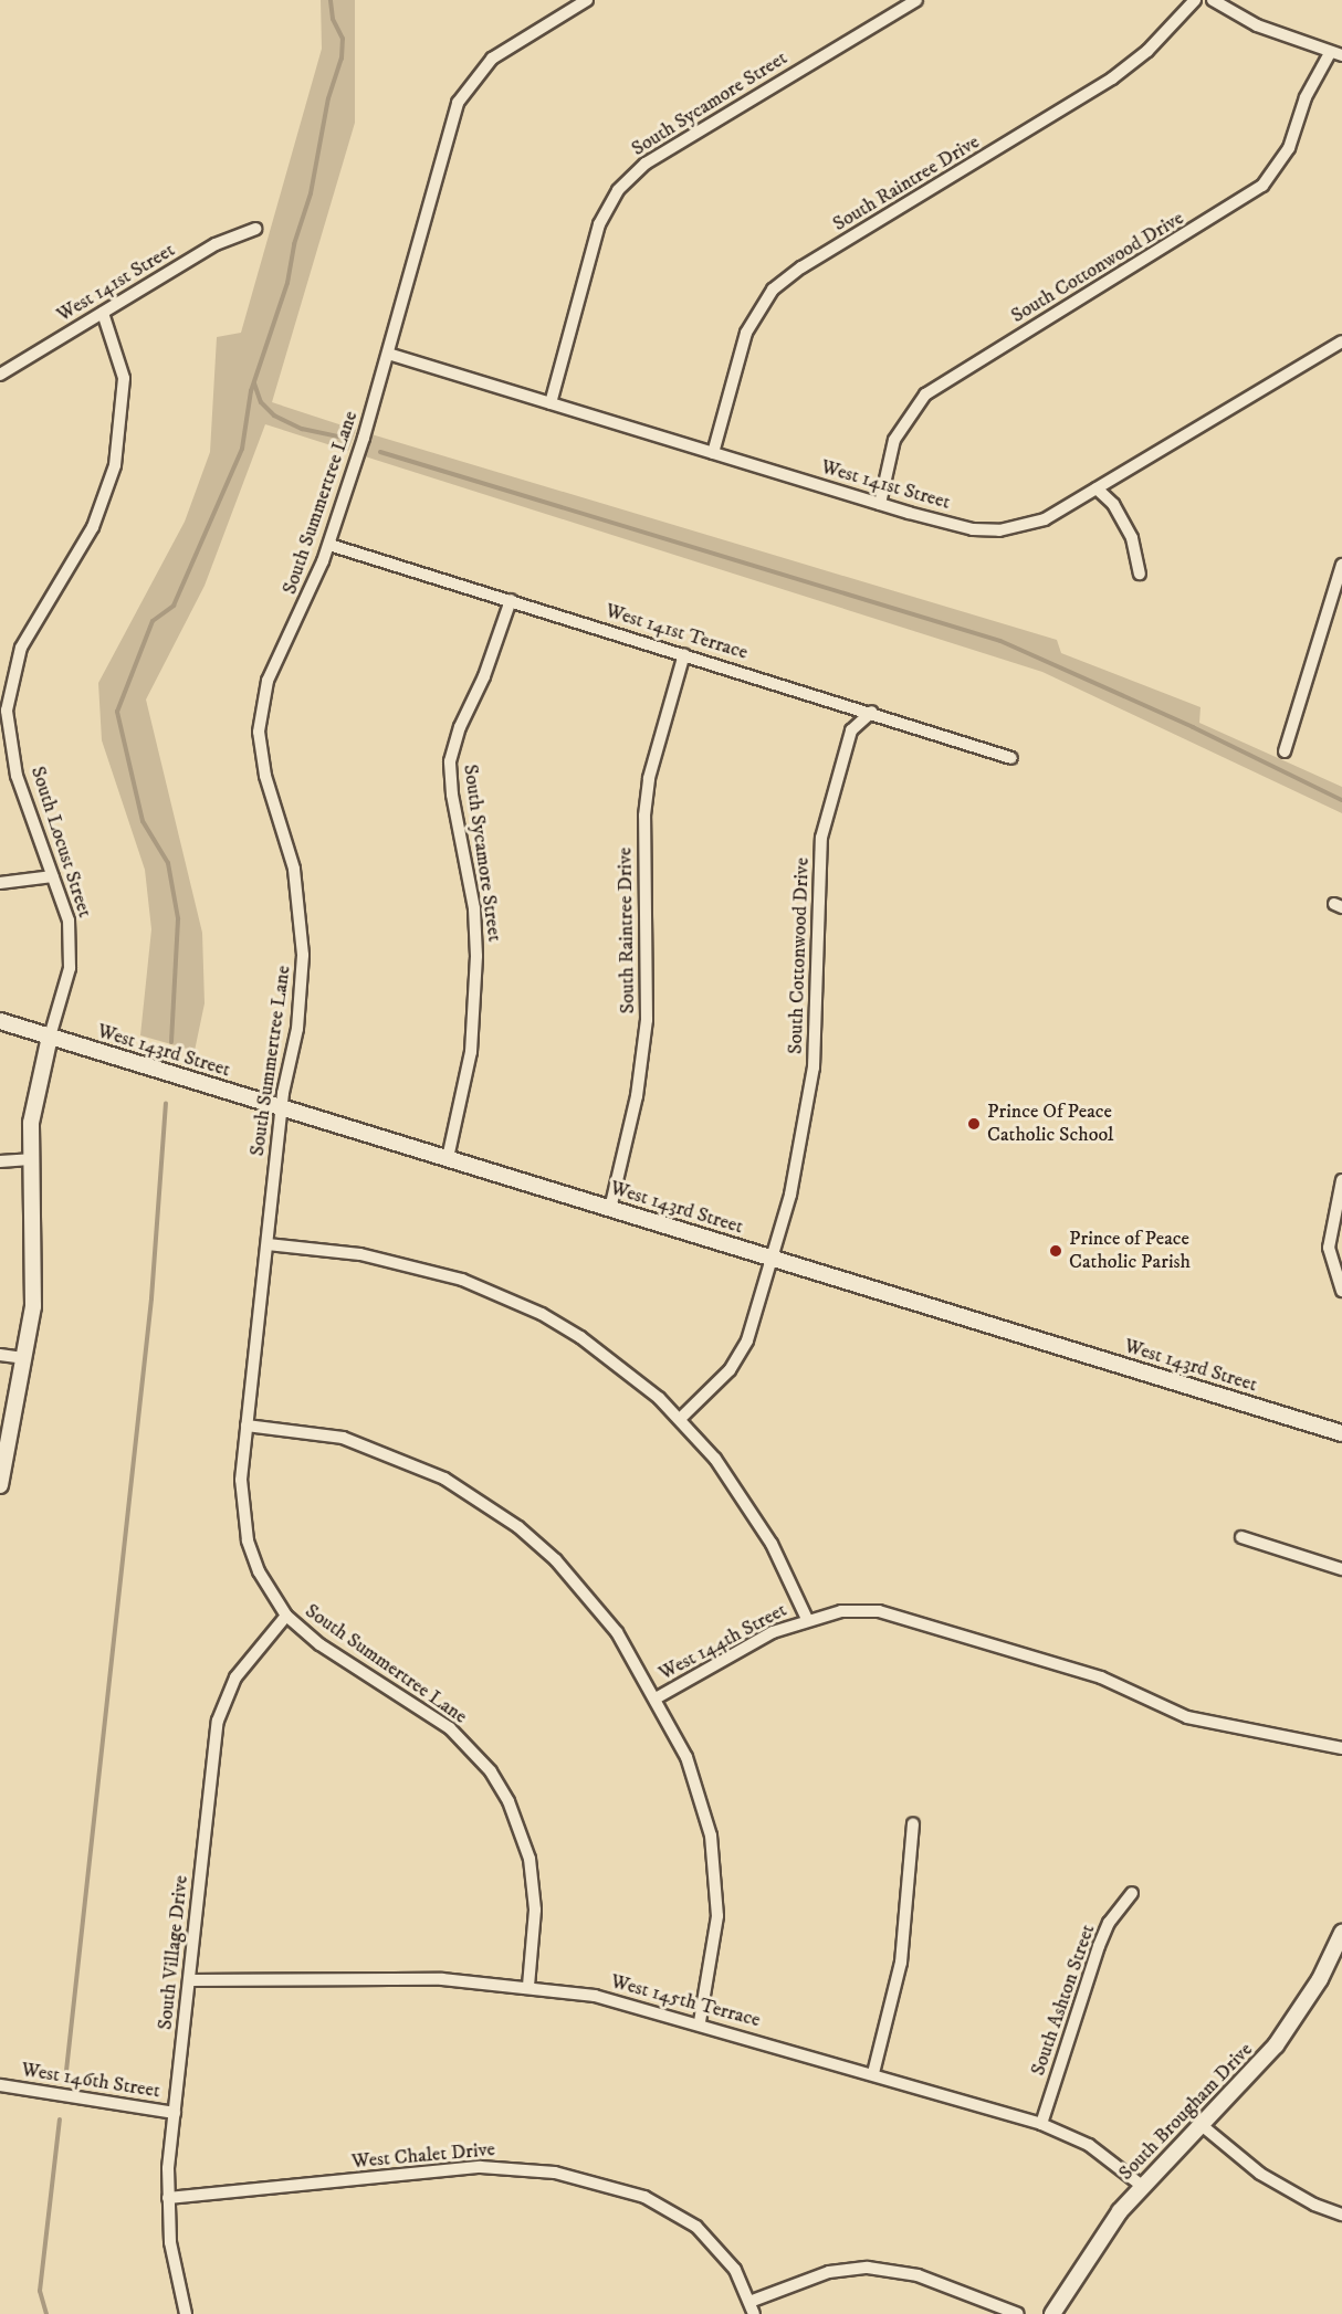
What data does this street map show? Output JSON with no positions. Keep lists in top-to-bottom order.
{
  "streets": {
    "street": [
      "South Sycamore Street",
      "South Raintree Drive",
      "South Cottonwood Drive",
      "West 141st Street",
      "South Summertree Lane",
      "West 141st Terrace",
      "South Locust Street",
      "West 143rd Street",
      "West 144th Street",
      "South Village Drive",
      "South Ashton Street",
      "West 145th Terrace",
      "West 146th Street",
      "South Brougham Drive",
      "West Chalet Drive"
    ]
  },
  "crossings": [
    ["South Sycamore Street", "West 141st Street"],
    ["South Sycamore Street", "West 141st Terrace"],
    ["South Sycamore Street", "West 143rd Street"],
    ["South Raintree Drive", "West 141st Street"],
    ["South Raintree Drive", "West 141st Terrace"],
    ["South Raintree Drive", "West 143rd Street"],
    ["South Cottonwood Drive", "West 141st Street"],
    ["South Cottonwood Drive", "West 141st Terrace"],
    ["South Cottonwood Drive", "West 143rd Street"],
    ["West 141st Street", "South Summertree Lane"],
    ["West 141st Street", "South Locust Street"],
    ["South Summertree Lane", "West 141st Terrace"],
    ["South Summertree Lane", "West 143rd Street"],
    ["South Summertree Lane", "West 144th Street"],
    ["South Summertree Lane", "South Village Drive"],
    ["South Summertree Lane", "West 145th Terrace"],
    ["South Locust Street", "West 143rd Street"],
    ["South Village Drive", "West 145th Terrace"],
    ["South Village Drive", "West 146th Street"],
    ["South Village Drive", "West Chalet Drive"],
    ["South Ashton Street", "West 145th Terrace"],
    ["West 145th Terrace", "South Brougham Drive"]
  ],
  "places": ["Prince Of Peace Catholic School", "Prince of Peace Catholic Parish"]
}
